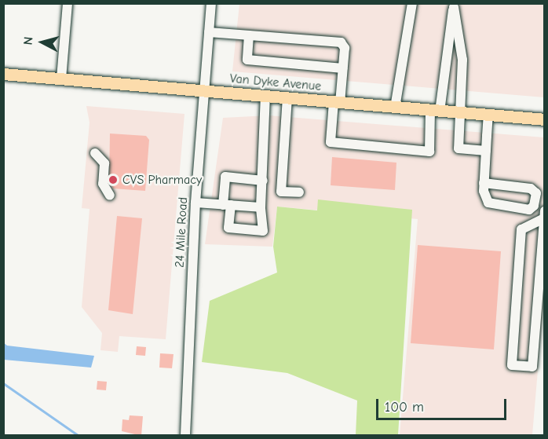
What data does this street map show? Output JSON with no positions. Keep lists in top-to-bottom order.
{
  "streets": {
    "main road": ["Van Dyke Avenue"],
    "street": ["24 Mile Road"]
  },
  "crossings": [
    ["Van Dyke Avenue", "24 Mile Road"]
  ],
  "places": ["CVS Pharmacy"],
  "scale_bar": "100 m",
  "north": "left"
}
